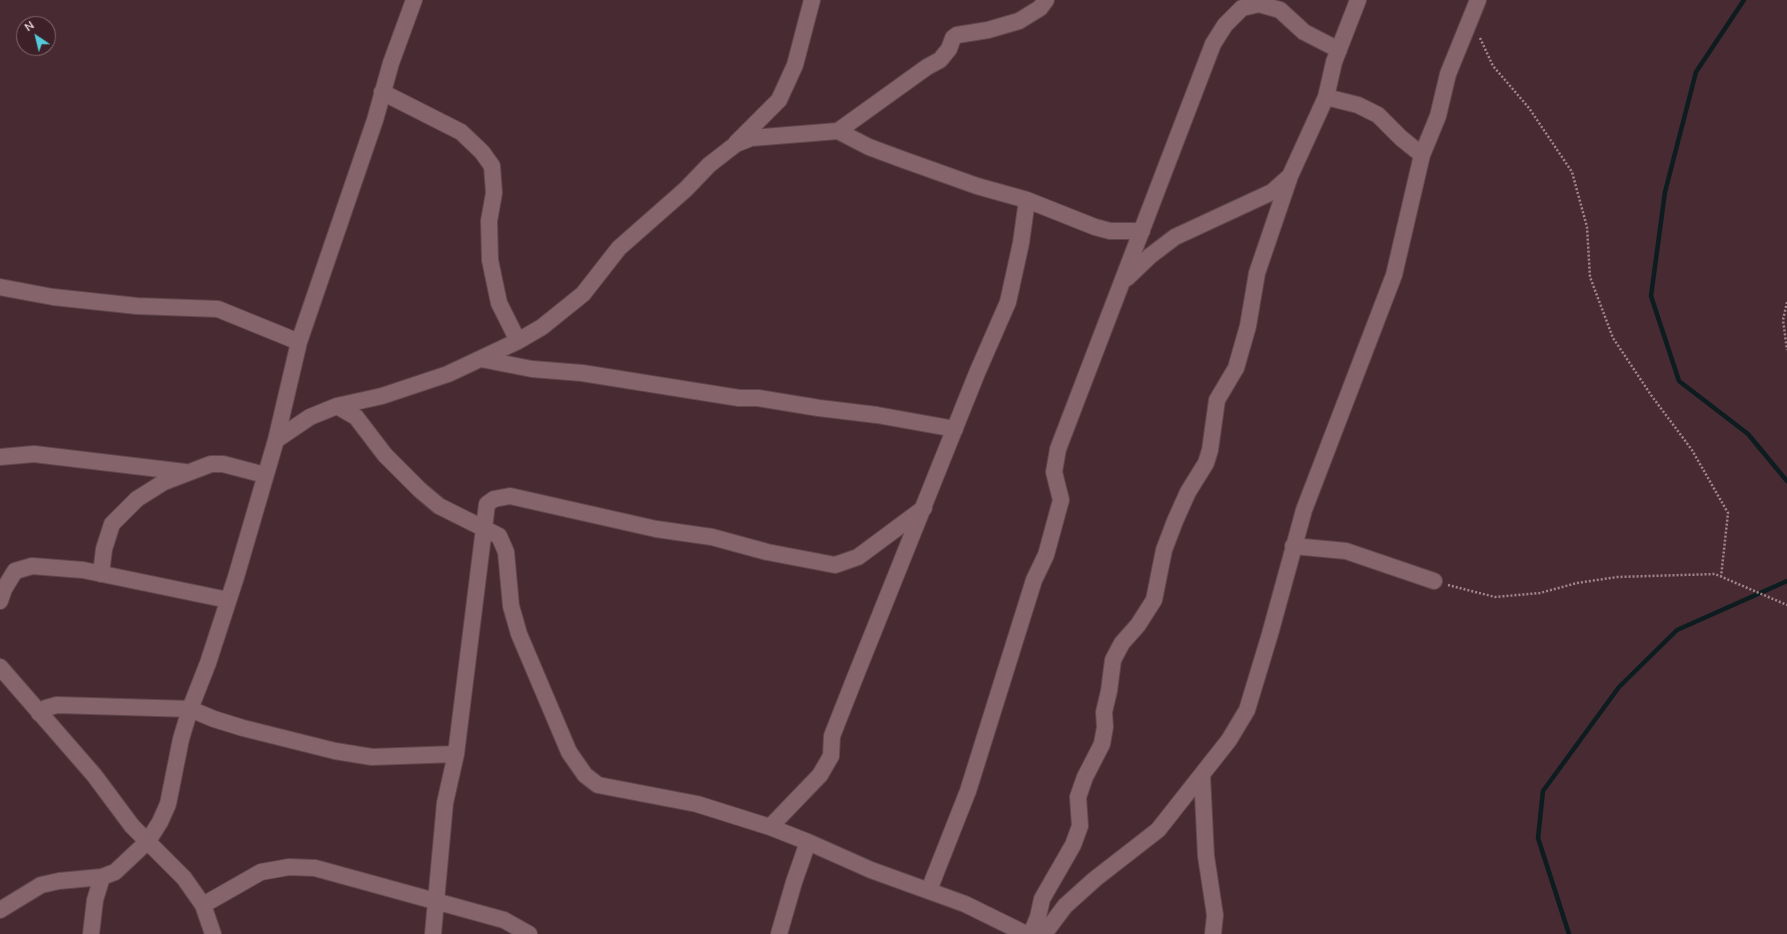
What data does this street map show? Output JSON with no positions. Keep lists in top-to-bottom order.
{
  "north": "top left"
}
